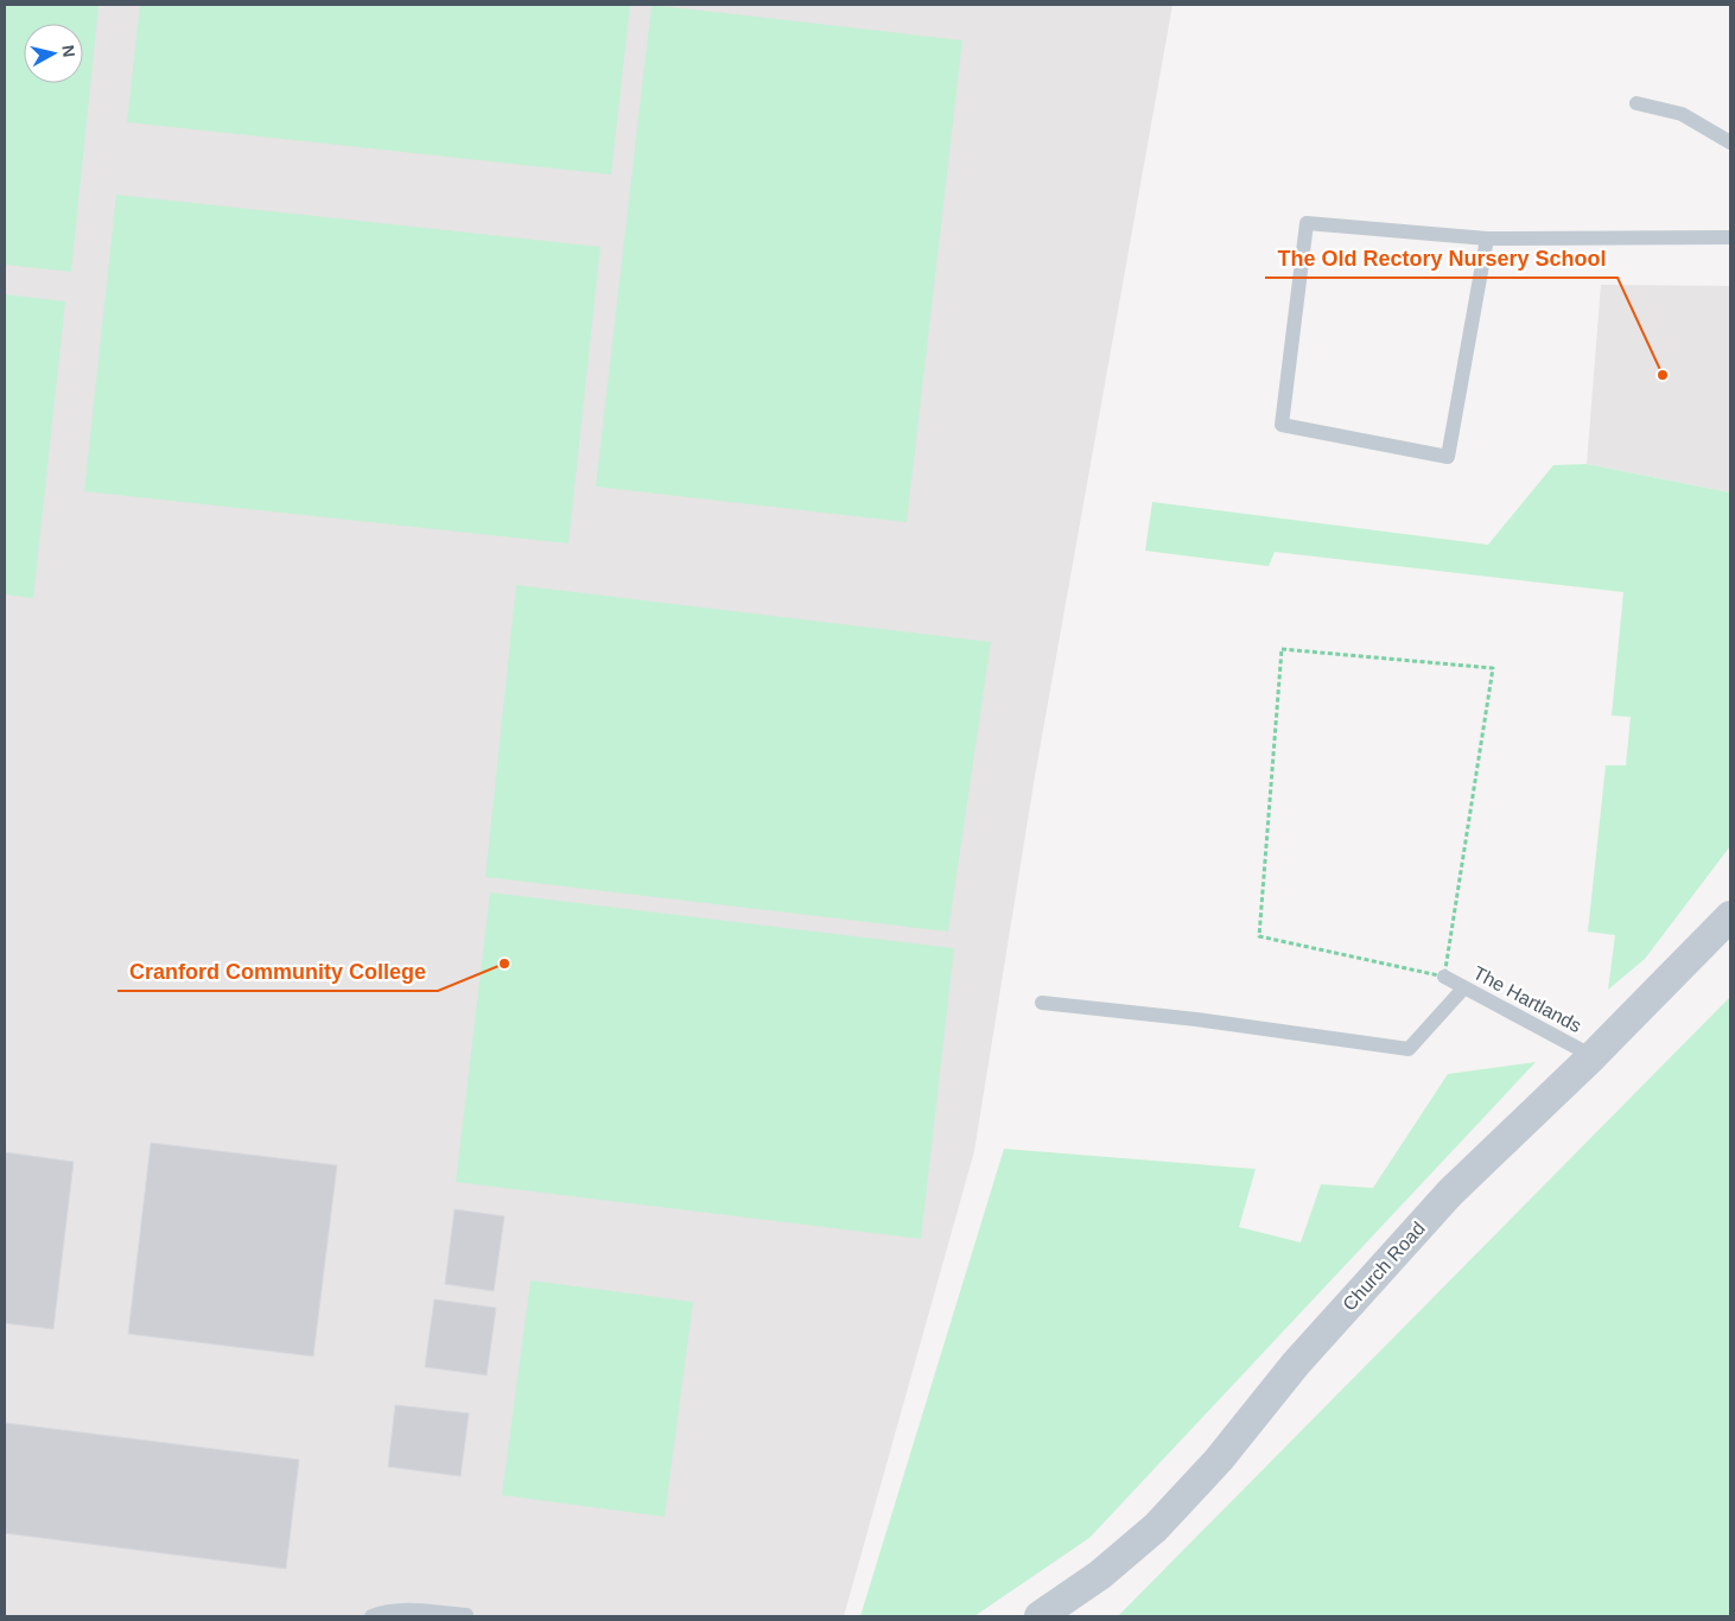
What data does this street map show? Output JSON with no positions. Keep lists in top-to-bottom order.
{
  "streets": {
    "street": ["Church Road"],
    "lane": ["The Hartlands"]
  },
  "crossings": [
    ["The Hartlands", "Church Road"]
  ],
  "places": ["The Old Rectory Nursery School", "Cranford Community College"],
  "north": "right"
}
